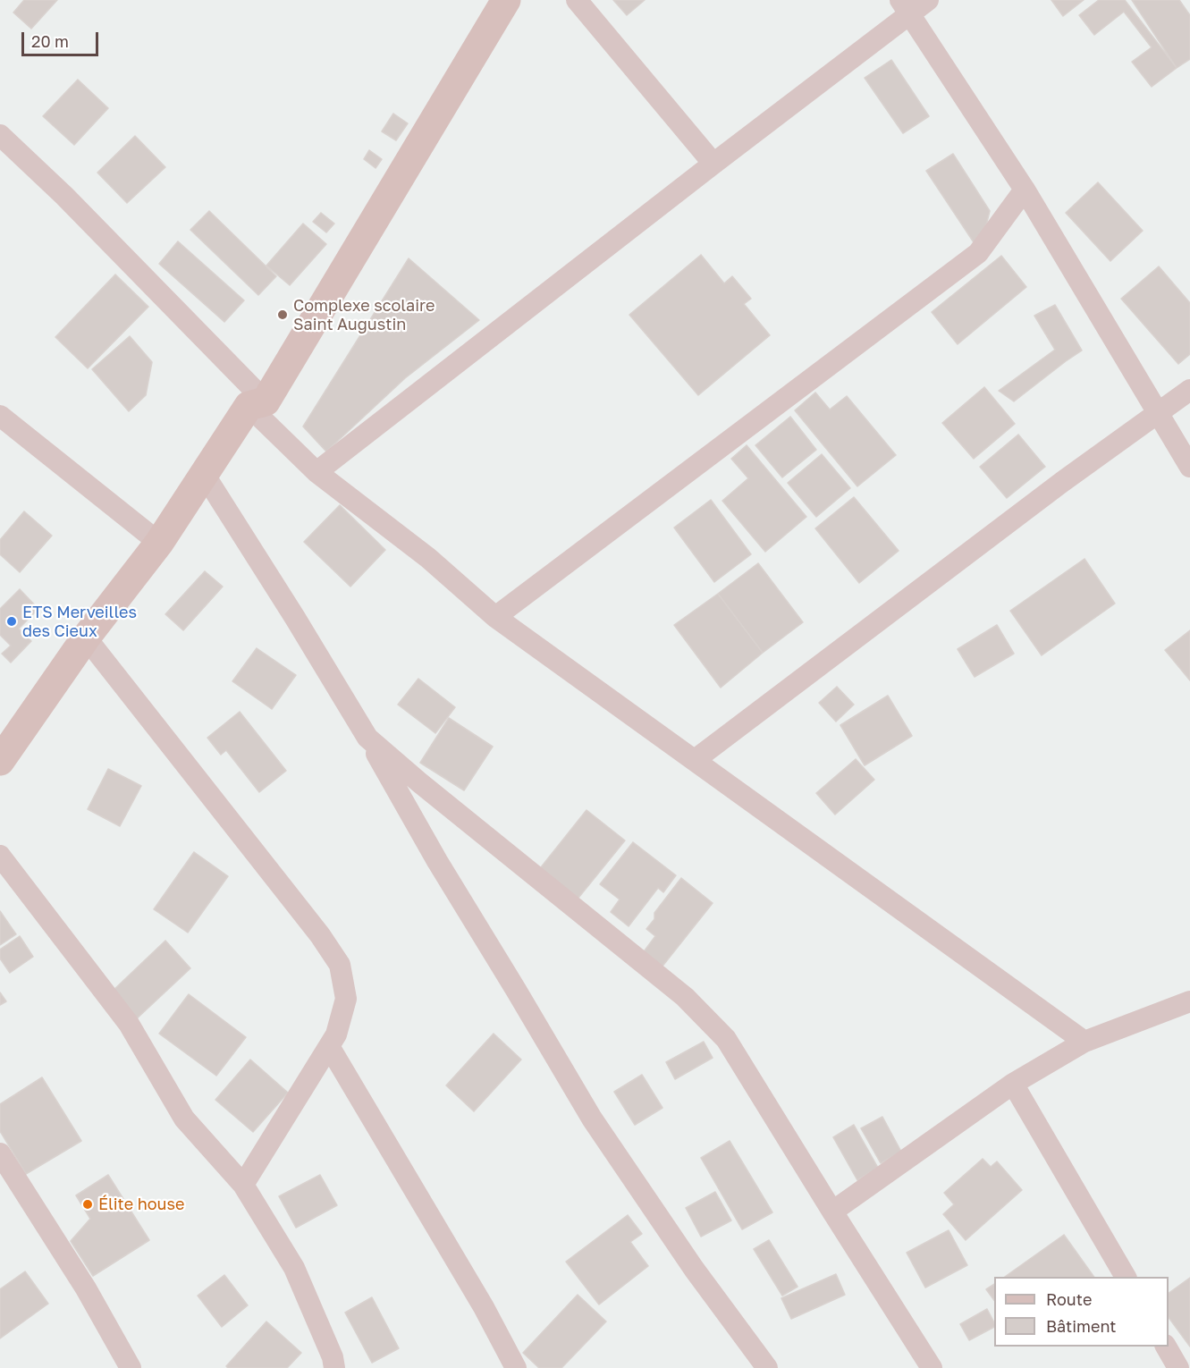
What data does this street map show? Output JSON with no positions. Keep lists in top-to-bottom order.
{
  "places": ["Complexe scolaire Saint Augustin", "ETS Merveilles des Cieux", "Élite house"],
  "legend": ["Route", "Bâtiment"],
  "scale_bar": "20 m"
}
